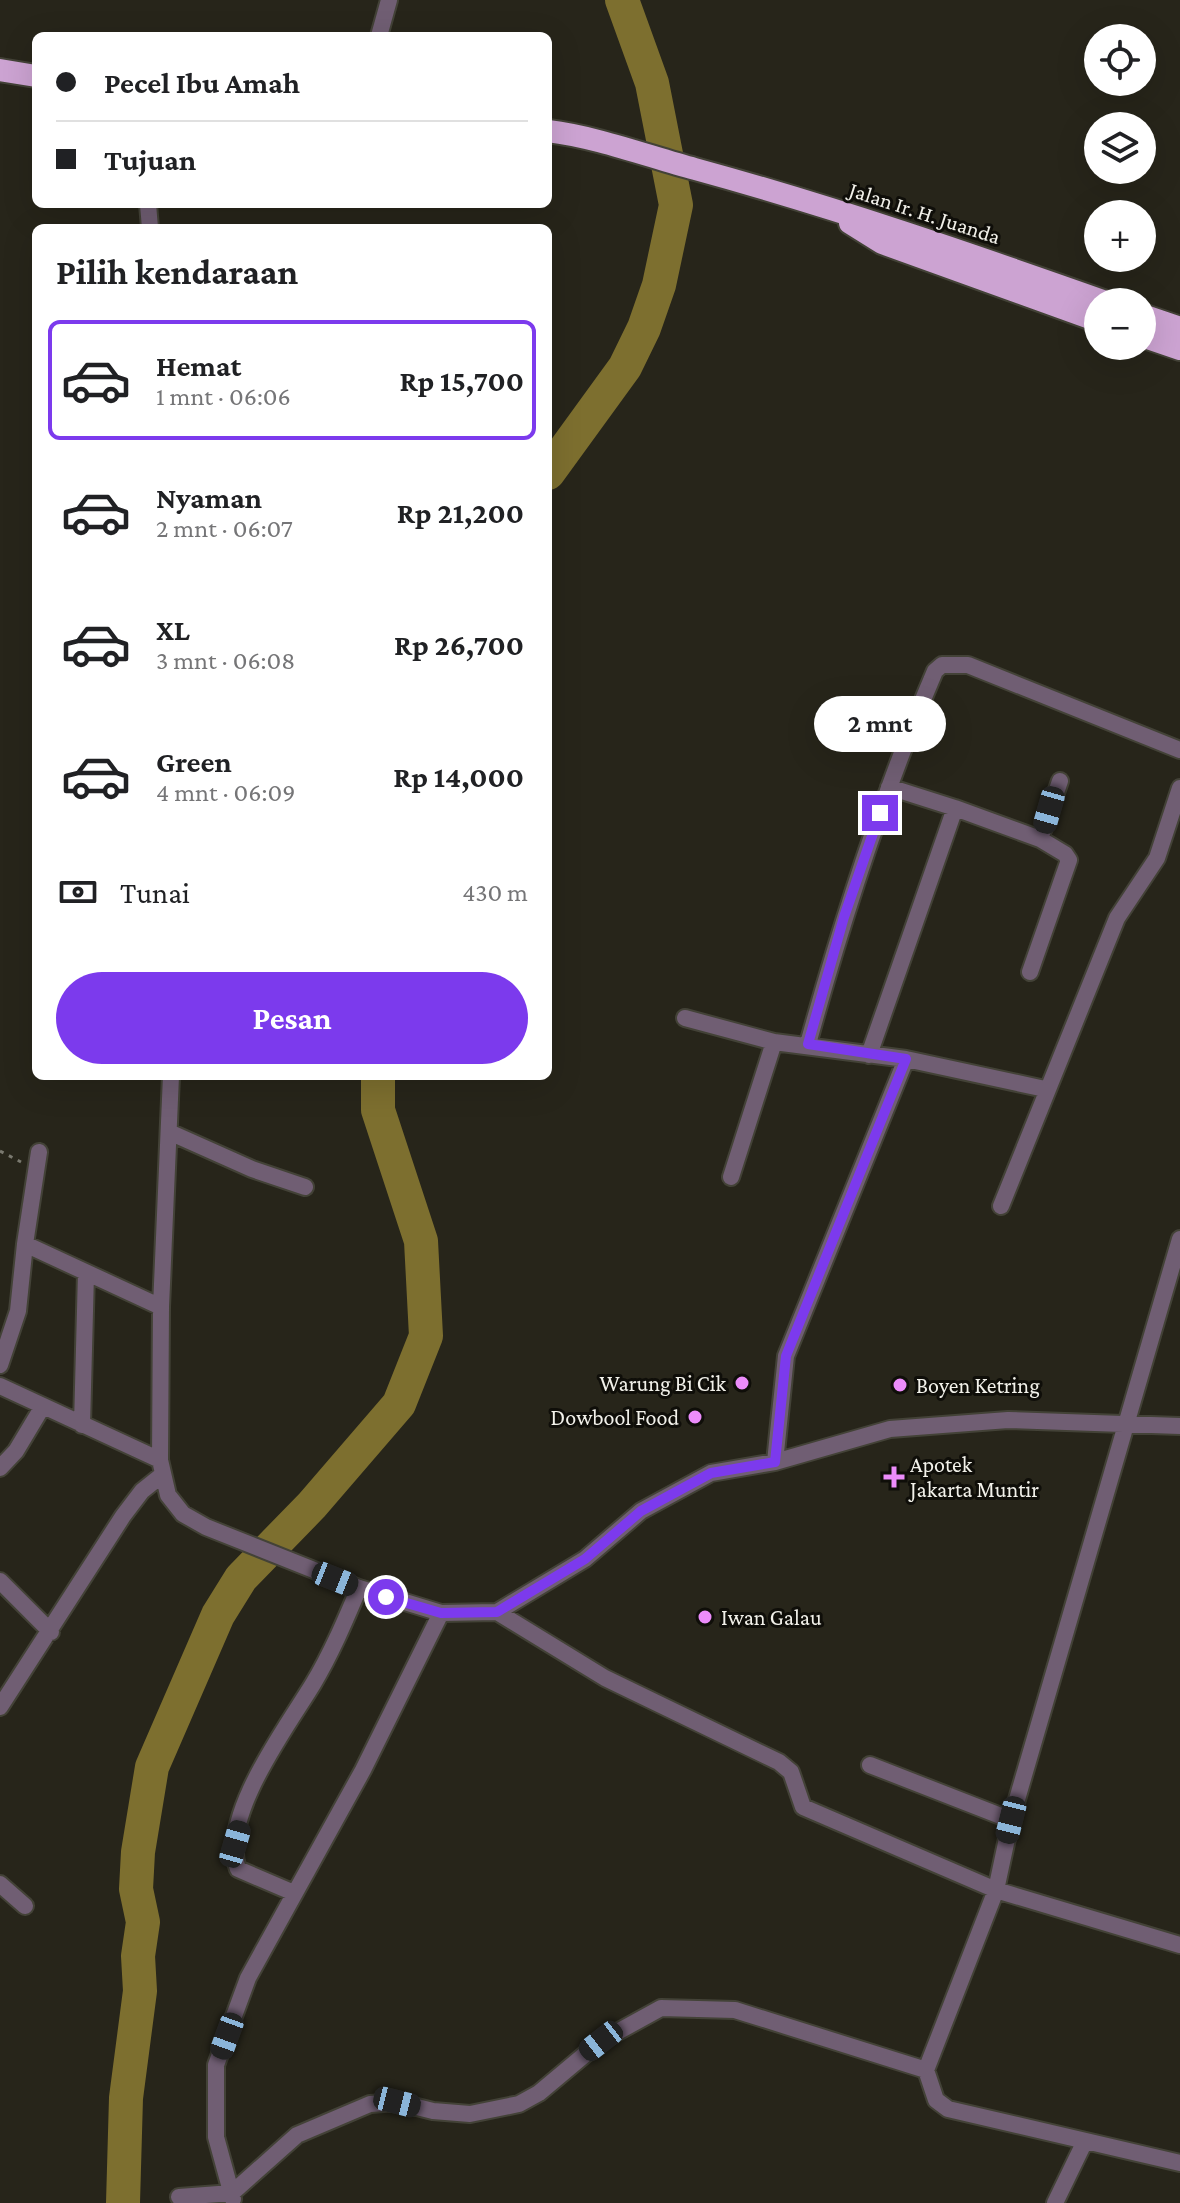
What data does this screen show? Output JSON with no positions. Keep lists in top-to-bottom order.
{
  "streets": {
    "highway": ["Jalan Ir. H. Juanda"]
  },
  "places": {
    "other": [
      "Warung Bi Cik",
      "Boyen Ketring",
      "Dowbool Food",
      "Iwan Galau"
    ],
    "health": ["Apotek Jakarta Muntir"]
  },
  "page": {
    "map_buttons": ["+", "−"],
    "banner": ["Pecel Ibu Amah", "Tujuan"],
    "heading": "Pilih kendaraan",
    "list": [
      {
        "name": "Hemat",
        "note": "1 mnt · 06:06",
        "value": "Rp 15,700"
      },
      {
        "name": "Nyaman",
        "note": "2 mnt · 06:07",
        "value": "Rp 21,200"
      },
      {
        "name": "XL",
        "note": "3 mnt · 06:08",
        "value": "Rp 26,700"
      },
      {
        "name": "Green",
        "note": "4 mnt · 06:09",
        "value": "Rp 14,000"
      }
    ],
    "bubble": "2 mnt",
    "pay": ["Tunai", "430 m"],
    "buttons": "Pesan"
  }
}
